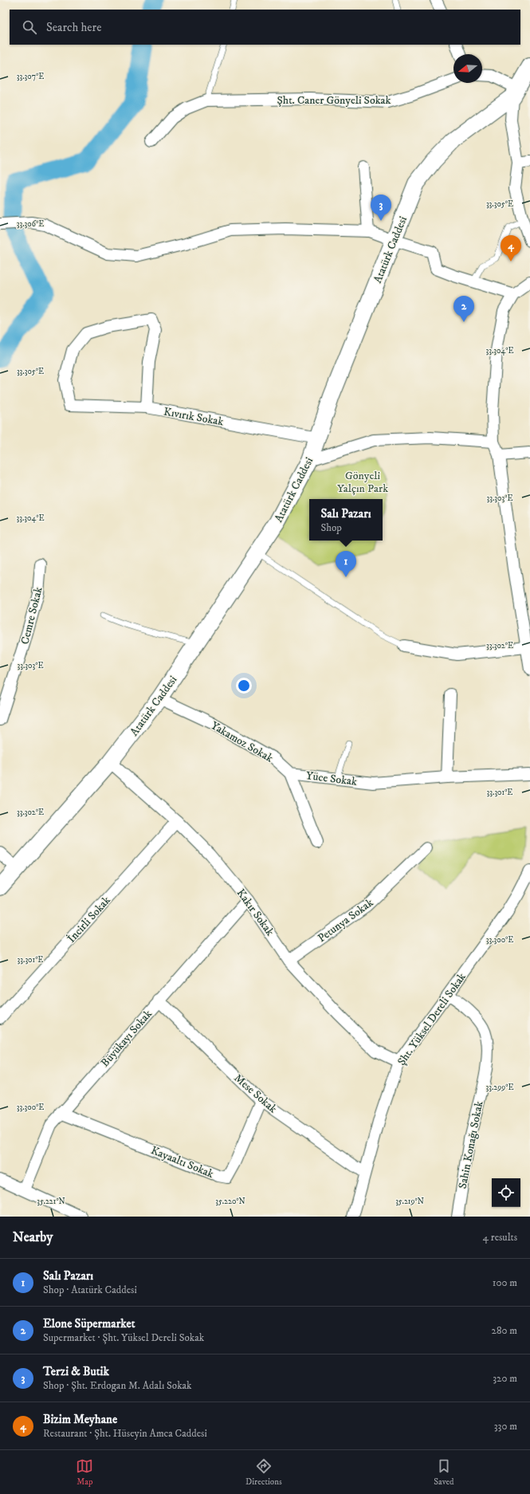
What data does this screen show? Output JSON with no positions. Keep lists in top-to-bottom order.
{
  "streets": {
    "main road": ["Atatürk Caddesi"],
    "street": [
      "Şht. Caner Gönyeli Sokak",
      "Kıvırık Sokak",
      "Cemre Sokak",
      "Yakamoz Sokak",
      "Yüce Sokak",
      "Kakır Sokak",
      "İncirli Sokak",
      "Petunya Sokak",
      "Şht. Yüksel Dereli Sokak",
      "Büyükayı Sokak",
      "Mese Sokak",
      "Sahin Konağı Sokak",
      "Kayaaltı Sokak"
    ]
  },
  "crossings": [
    ["Atatürk Caddesi", "Kıvırık Sokak"],
    ["Atatürk Caddesi", "Yakamoz Sokak"],
    ["Atatürk Caddesi", "Kakır Sokak"],
    ["Yakamoz Sokak", "Yüce Sokak"],
    ["Kakır Sokak", "İncirli Sokak"],
    ["Kakır Sokak", "Petunya Sokak"],
    ["Kakır Sokak", "Şht. Yüksel Dereli Sokak"],
    ["Kakır Sokak", "Büyükayı Sokak"],
    ["Şht. Yüksel Dereli Sokak", "Mese Sokak"],
    ["Şht. Yüksel Dereli Sokak", "Sahin Konağı Sokak"],
    ["Büyükayı Sokak", "Mese Sokak"],
    ["Büyükayı Sokak", "Kayaaltı Sokak"],
    ["Mese Sokak", "Kayaaltı Sokak"]
  ],
  "parks": ["Gönyeli Yalçın Park"],
  "north": "left",
  "page": {
    "search": "Search here",
    "pins": [
      "3",
      "4",
      "2",
      "1"
    ],
    "popup": ["Salı Pazarı", "Shop"],
    "heading": ["Nearby", "4 results"],
    "list": [
      {
        "mark": "1",
        "name": "Salı Pazarı",
        "note": "Shop · Atatürk Caddesi",
        "value": "100 m"
      },
      {
        "mark": "2",
        "name": "Elone Süpermarket",
        "note": "Supermarket · Şht. Yüksel Dereli Sokak",
        "value": "280 m"
      },
      {
        "mark": "3",
        "name": "Terzi & Butik",
        "note": "Shop · Şht. Erdogan M. Adalı Sokak",
        "value": "320 m"
      },
      {
        "mark": "4",
        "name": "Bizim Meyhane",
        "note": "Restaurant · Şht. Hüseyin Amca Caddesi",
        "value": "330 m"
      }
    ],
    "nav": ["Map", "Directions", "Saved"]
  },
  "coordinates": [
    "33.307°E",
    "33.305°E",
    "33.306°E",
    "33.304°E",
    "33.303°E",
    "33.302°E",
    "33.301°E",
    "33.300°E",
    "33.299°E",
    "35.221°N",
    "35.220°N",
    "35.219°N"
  ]
}
